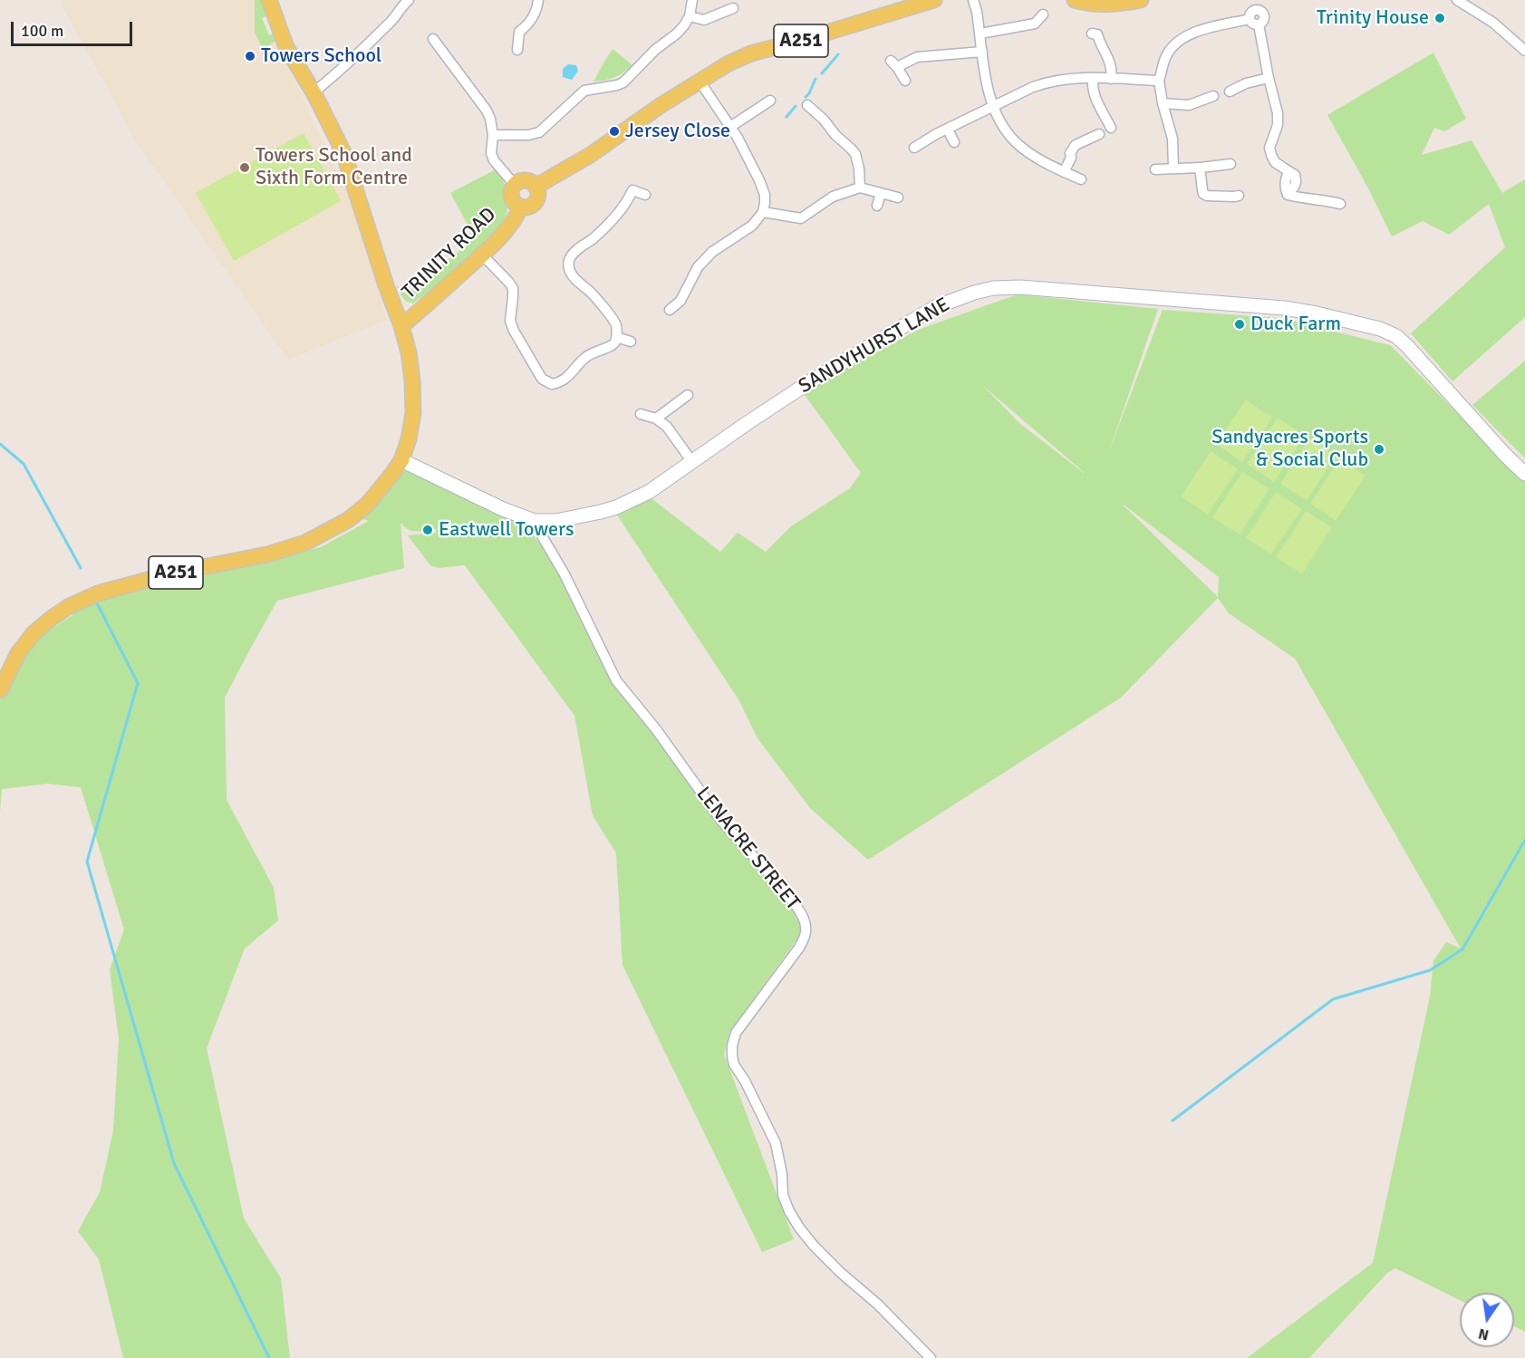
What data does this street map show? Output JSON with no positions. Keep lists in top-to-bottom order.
{
  "streets": {
    "main road": ["A251", "TRINITY ROAD"],
    "street": ["SANDYHURST LANE", "LENACRE STREET"]
  },
  "crossings": [
    ["A251", "TRINITY ROAD"],
    ["A251", "SANDYHURST LANE"],
    ["SANDYHURST LANE", "LENACRE STREET"]
  ],
  "places": [
    "Trinity House",
    "Towers School",
    "Jersey Close",
    "Towers School and Sixth Form Centre",
    "Duck Farm",
    "Sandyacres Sports & Social Club",
    "Eastwell Towers"
  ],
  "scale_bar": "100 m",
  "north": "bottom"
}
